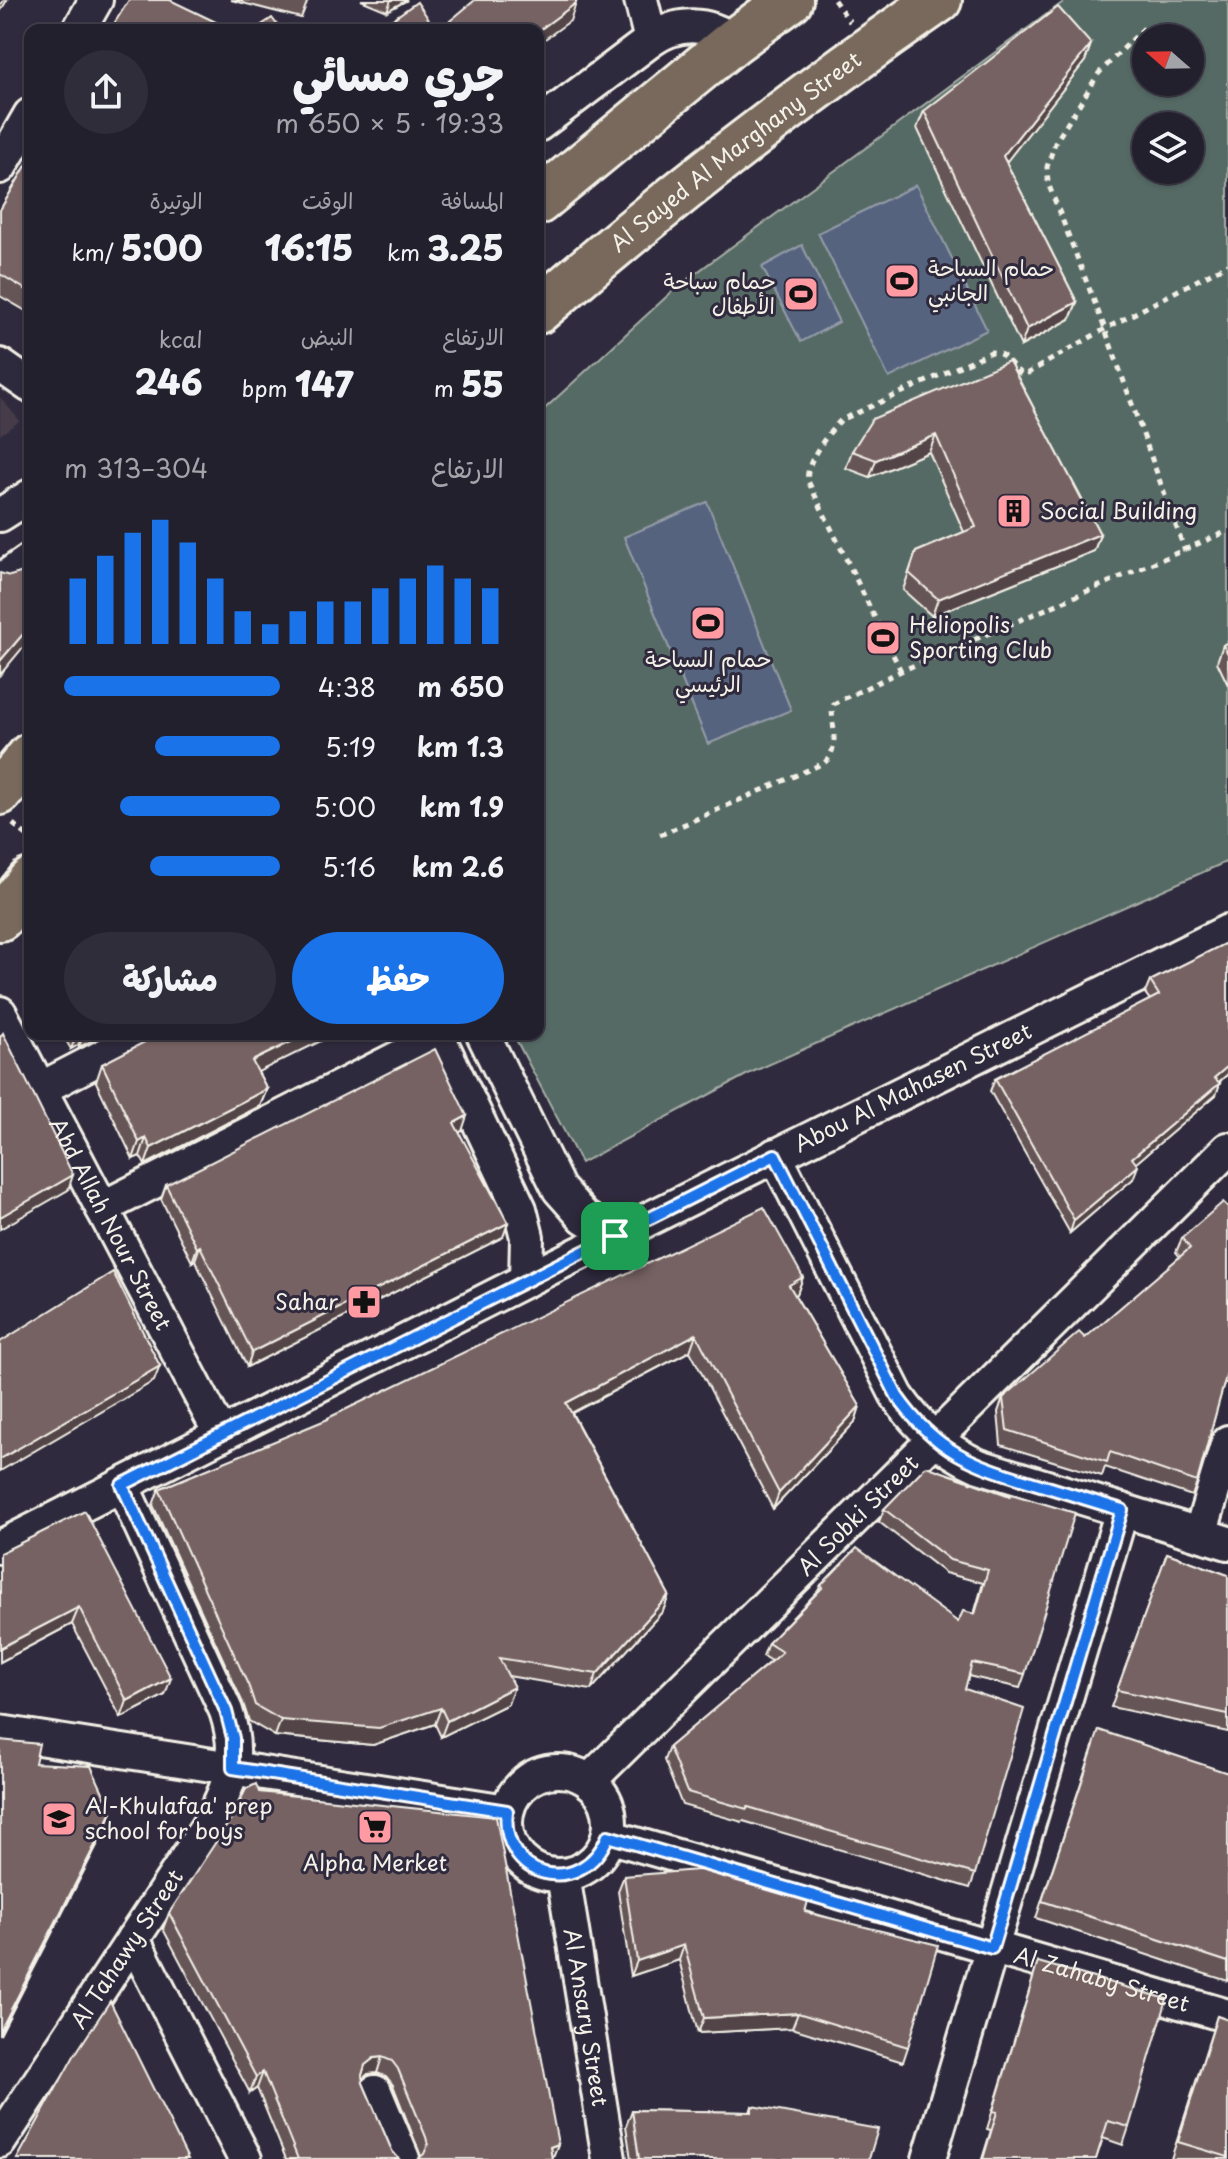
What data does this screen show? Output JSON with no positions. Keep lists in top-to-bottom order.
{
  "streets": {
    "main road": ["Al Sayed Al Marghany Street"],
    "street": [
      "Abou Al Mahasen Street",
      "Abd Allah Nour Street",
      "Al Sobki Street",
      "Al Tahawy Street",
      "Al Zahaby Street",
      "Al Ansary Street"
    ]
  },
  "crossings": [
    ["Abou Al Mahasen Street", "Abd Allah Nour Street"],
    ["Abou Al Mahasen Street", "Al Tahawy Street"],
    ["Al Sobki Street", "Al Zahaby Street"],
    ["Al Sobki Street", "Al Ansary Street"],
    ["Al Zahaby Street", "Al Ansary Street"]
  ],
  "places": {
    "sports": [
      "حمام السباحة الجانبي",
      "حمام سباحة الأطفال",
      "حمام السباحة الرئيسي",
      "Heliopolis Sporting Club"
    ],
    "building": ["Social Building"],
    "pharmacy": ["Sahar"],
    "school or university": ["Al-Khulafaa' prep school for boys"],
    "supermarket": ["Alpha Merket"]
  },
  "north": "left",
  "page": {
    "heading": ["جري مسائي", "19:33 · 5 × 650 m"],
    "stats": [
      ["المسافة", "3.25 km"],
      ["الوقت", "16:15"],
      ["الوتيرة", "5:00 /km"],
      ["الارتفاع", "55 m"],
      ["النبض", "147 bpm"],
      ["kcal", "246"]
    ],
    "chart": ["الارتفاع", "304–313 m"],
    "list": [
      {
        "name": "650 m",
        "note": "4:38"
      },
      {
        "name": "1.3 km",
        "note": "5:19"
      },
      {
        "name": "1.9 km",
        "note": "5:00"
      },
      {
        "name": "2.6 km",
        "note": "5:16"
      }
    ],
    "buttons": ["حفظ", "مشاركة"]
  }
}
